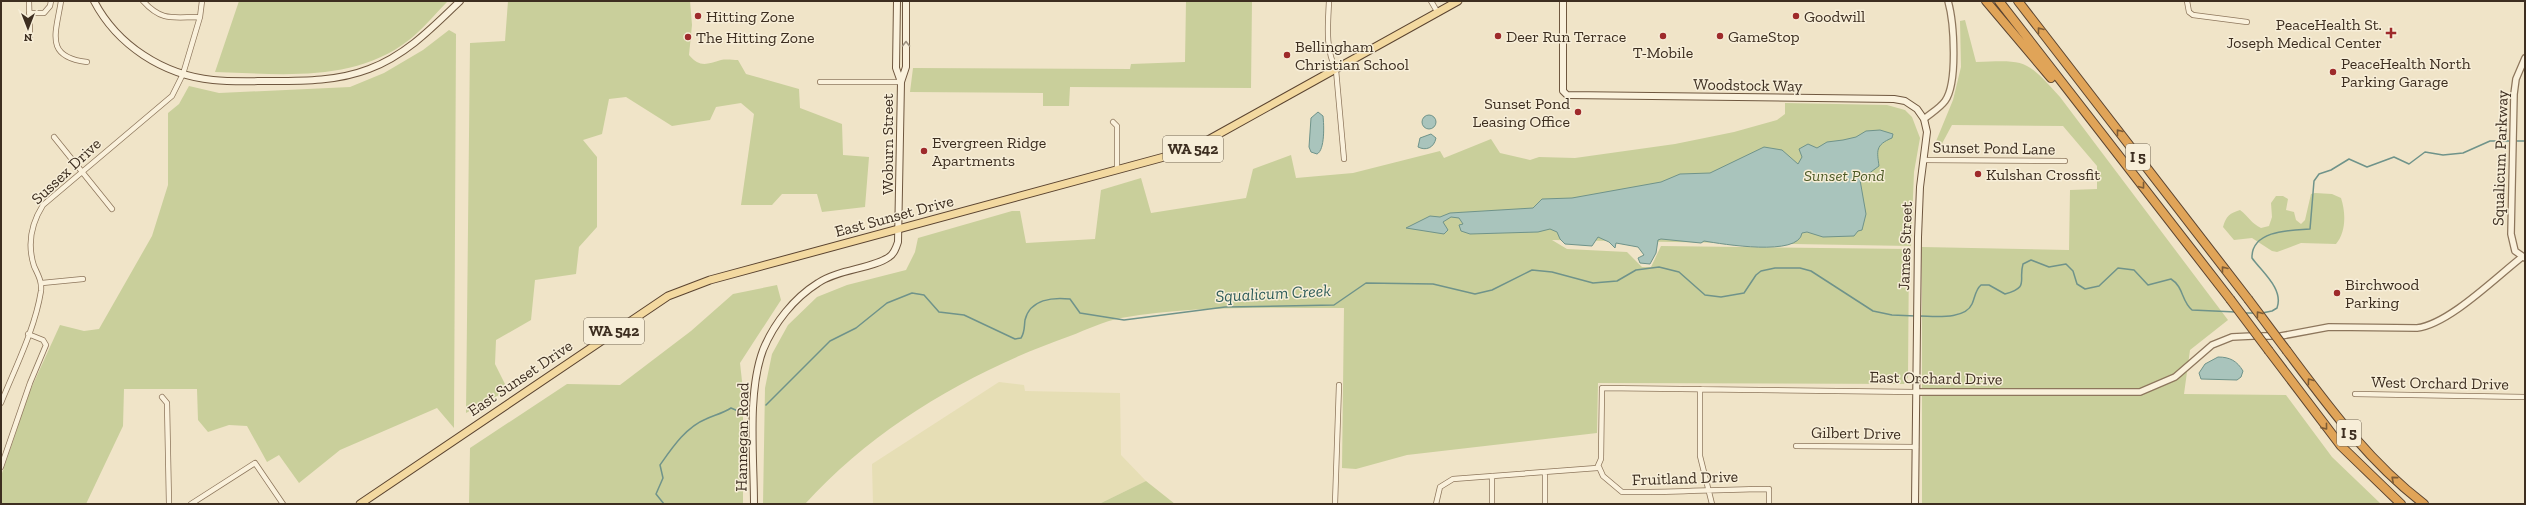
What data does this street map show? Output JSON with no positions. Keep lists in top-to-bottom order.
{
  "streets": {
    "highway": ["I 5"],
    "main road": [
      "Woodstock Way",
      "Woburn Street",
      "WA 542",
      "East Sunset Drive",
      "James Street",
      "Hannegan Road"
    ],
    "street": [
      "Sunset Pond Lane",
      "Squalicum Parkway",
      "Sussex Drive",
      "East Orchard Drive",
      "West Orchard Drive",
      "Gilbert Drive",
      "Fruitland Drive"
    ]
  },
  "crossings": [
    ["Woodstock Way", "James Street"],
    ["Woburn Street", "East Sunset Drive"],
    ["Woburn Street", "Hannegan Road"],
    ["Sunset Pond Lane", "James Street"],
    ["East Sunset Drive", "Hannegan Road"],
    ["James Street", "East Orchard Drive"],
    ["James Street", "Gilbert Drive"],
    ["East Orchard Drive", "Fruitland Drive"]
  ],
  "water": ["Squalicum Creek"],
  "parks": ["Sunset Pond"],
  "places": {
    "other": [
      "Hitting Zone",
      "Goodwill",
      "Deer Run Terrace",
      "T-Mobile",
      "GameStop",
      "The Hitting Zone",
      "Bellingham Christian School",
      "PeaceHealth North Parking Garage",
      "Sunset Pond Leasing Office",
      "Evergreen Ridge Apartments",
      "Kulshan Crossfit",
      "Birchwood Parking"
    ],
    "health": ["PeaceHealth St. Joseph Medical Center"]
  },
  "north": "bottom"
}
